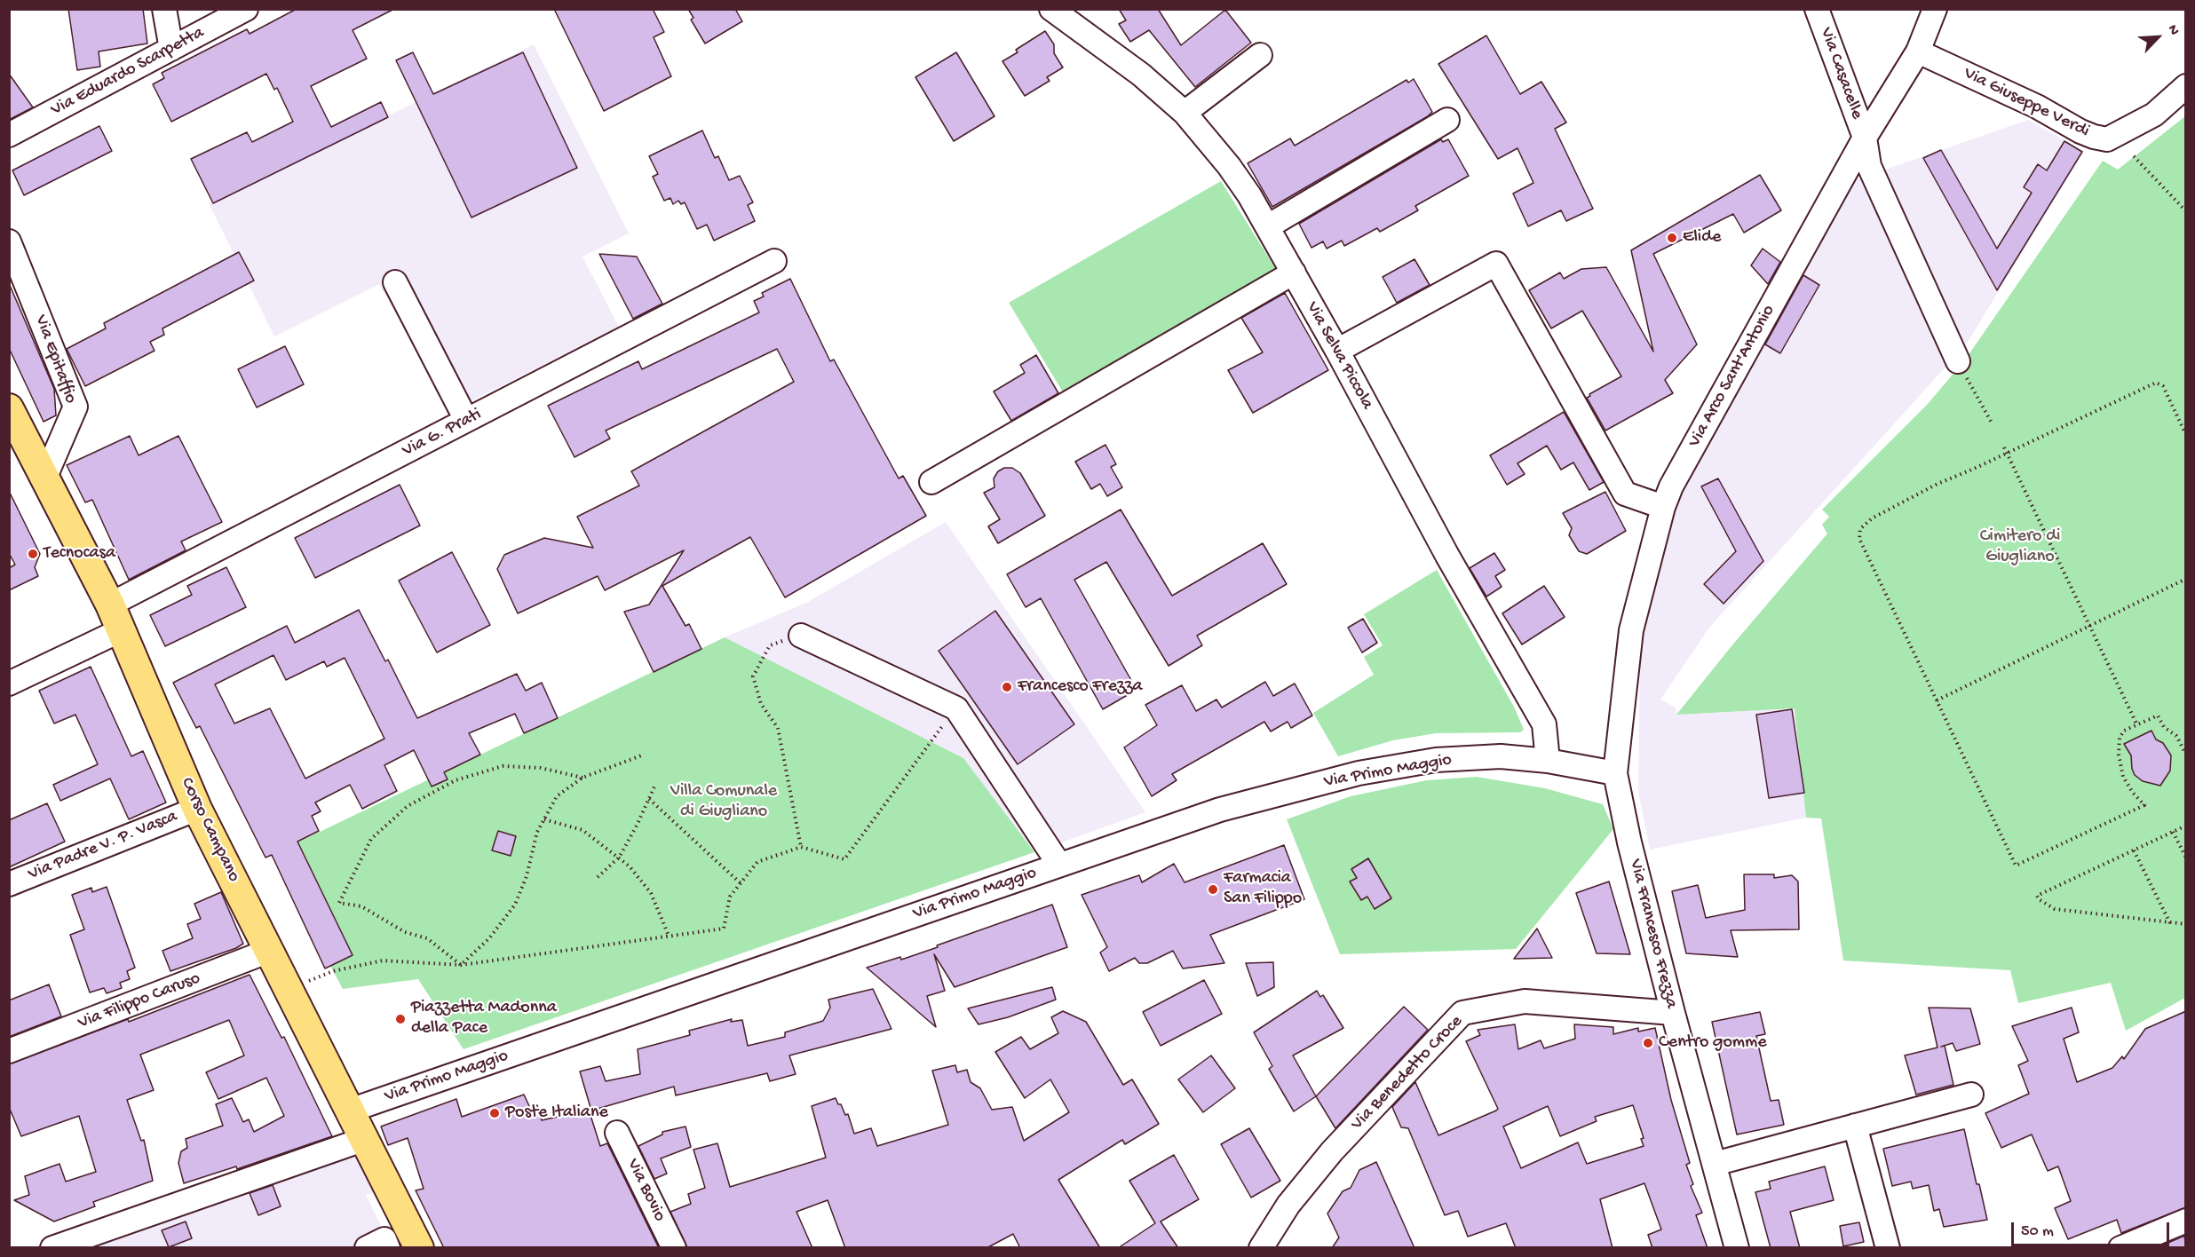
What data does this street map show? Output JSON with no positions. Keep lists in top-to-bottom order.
{
  "streets": {
    "main road": ["Corso Campano"],
    "street": [
      "Via Eduardo Scarpetta",
      "Via Casacelle",
      "Via Giuseppe Verdi",
      "Via Selva Piccola",
      "Via Epitaffio",
      "Via Arco Sant'Antonio",
      "Via G. Prati",
      "Via Primo Maggio",
      "Via Padre V. P. Vasca",
      "Via Francesco Frezza",
      "Via Filippo Caruso",
      "Via Benedetto Croce",
      "Via Bovio"
    ]
  },
  "crossings": [
    ["Via Casacelle", "Via Arco Sant'Antonio"],
    ["Via Giuseppe Verdi", "Via Arco Sant'Antonio"],
    ["Via Selva Piccola", "Via Primo Maggio"],
    ["Via Epitaffio", "Corso Campano"],
    ["Via Arco Sant'Antonio", "Via Primo Maggio"],
    ["Via Arco Sant'Antonio", "Via Francesco Frezza"],
    ["Via G. Prati", "Corso Campano"],
    ["Via Primo Maggio", "Corso Campano"],
    ["Via Primo Maggio", "Via Francesco Frezza"],
    ["Corso Campano", "Via Padre V. P. Vasca"],
    ["Corso Campano", "Via Filippo Caruso"],
    ["Via Francesco Frezza", "Via Benedetto Croce"]
  ],
  "parks": ["Cimitero di Giugliano", "Villa Comunale di Giugliano"],
  "places": [
    "Elide",
    "Tecnocasa",
    "Francesco Frezza",
    "Farmacia San Filippo",
    "Piazzetta Madonna della Pace",
    "Centro gomme",
    "Poste Italiane"
  ],
  "scale_bar": "50 m",
  "north": "top right"
}
